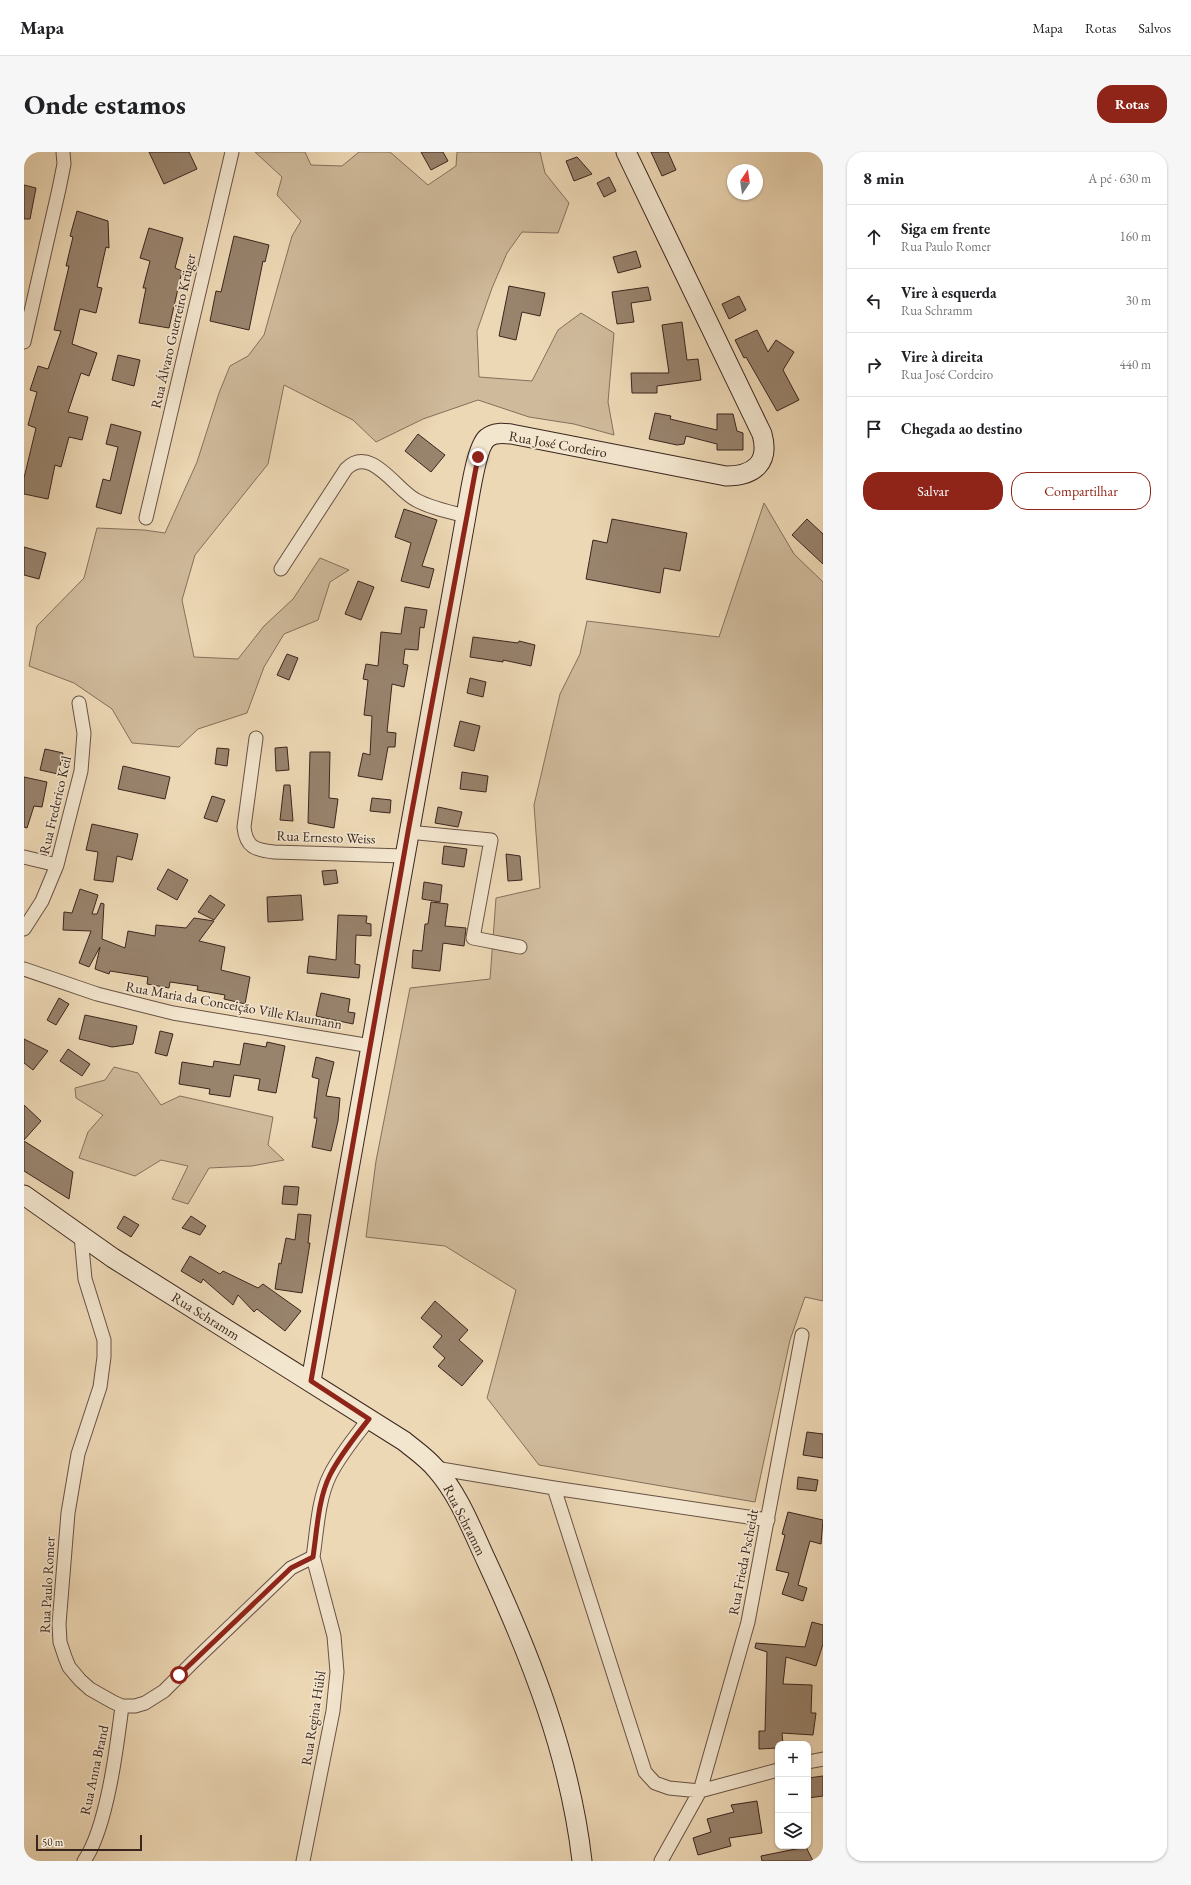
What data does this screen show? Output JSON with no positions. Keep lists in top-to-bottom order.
{
  "streets": {
    "street": [
      "Rua Álvaro Guerreiro Krüger",
      "Rua José Cordeiro",
      "Rua Frederico Keil",
      "Rua Ernesto Weiss",
      "Rua Maria da Conceição Ville Klaumann",
      "Rua Schramm",
      "Rua Frieda Pscheidt",
      "Rua Paulo Romer",
      "Rua Regina Hübl",
      "Rua Anna Brand"
    ]
  },
  "crossings": [
    ["Rua José Cordeiro", "Rua Ernesto Weiss"],
    ["Rua José Cordeiro", "Rua Maria da Conceição Ville Klaumann"],
    ["Rua José Cordeiro", "Rua Schramm"],
    ["Rua Schramm", "Rua Paulo Romer"],
    ["Rua Paulo Romer", "Rua Anna Brand"]
  ],
  "scale_bar": "50 m",
  "north": "top",
  "page": {
    "header": "Mapa",
    "nav": ["Mapa", "Rotas", "Salvos"],
    "buttons": [
      "Rotas",
      ["Salvar", "Compartilhar"]
    ],
    "title": "Onde estamos",
    "heading": ["8 min", "A pé · 630 m"],
    "list": [
      ["Siga em frente", "Rua Paulo Romer", "160 m"],
      ["Vire à esquerda", "Rua Schramm", "30 m"],
      ["Vire à direita", "Rua José Cordeiro", "440 m"],
      "Chegada ao destino"
    ],
    "map_buttons": ["+", "−"],
    "scale": "50 m"
  }
}
